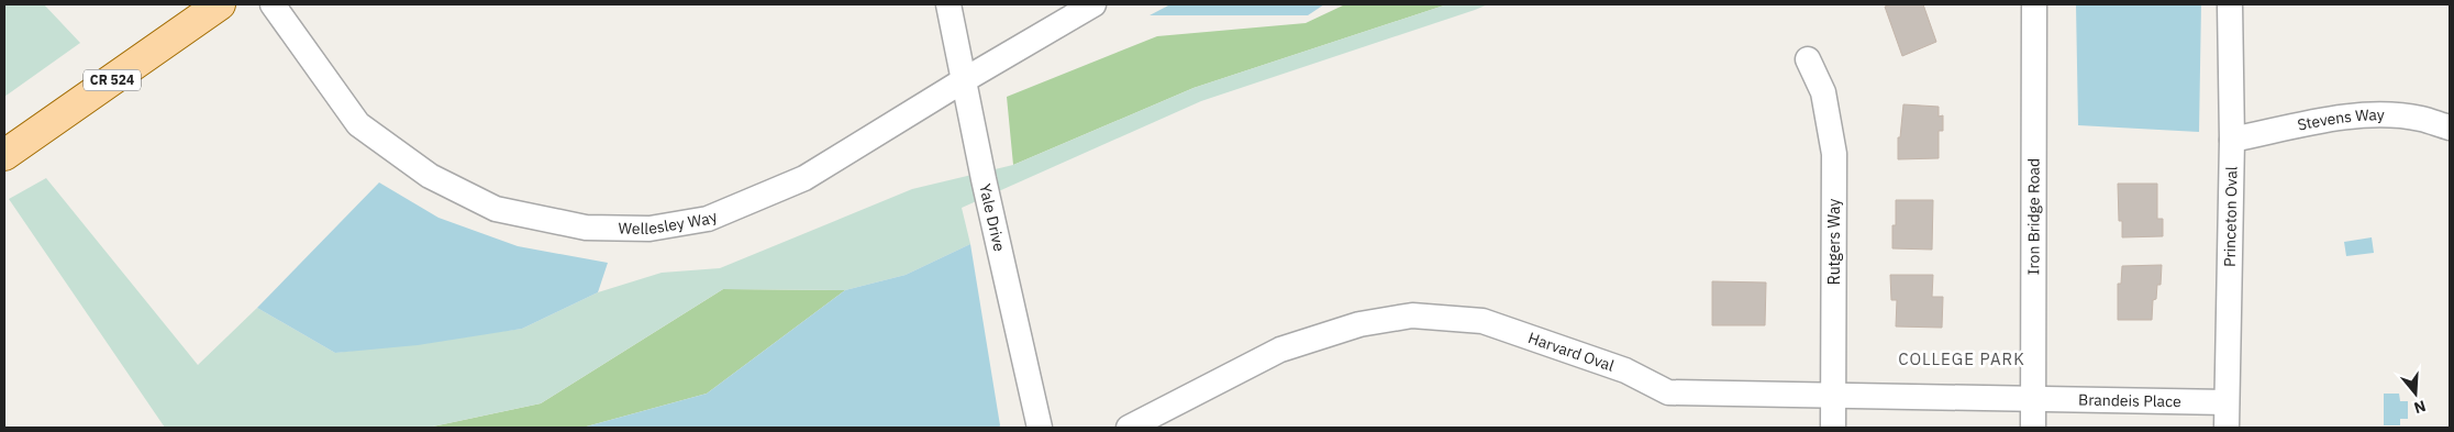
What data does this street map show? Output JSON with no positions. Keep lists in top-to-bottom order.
{
  "streets": {
    "main road": ["CR 524"],
    "street": [
      "Stevens Way",
      "Iron Bridge Road",
      "Yale Drive",
      "Princeton Oval",
      "Wellesley Way",
      "Rutgers Way",
      "Harvard Oval",
      "Brandeis Place"
    ]
  },
  "crossings": [
    ["Stevens Way", "Princeton Oval"],
    ["Iron Bridge Road", "Harvard Oval"],
    ["Iron Bridge Road", "Brandeis Place"],
    ["Yale Drive", "Wellesley Way"],
    ["Princeton Oval", "Brandeis Place"],
    ["Rutgers Way", "Harvard Oval"],
    ["Harvard Oval", "Brandeis Place"]
  ],
  "districts": ["COLLEGE PARK"],
  "north": "bottom"
}
